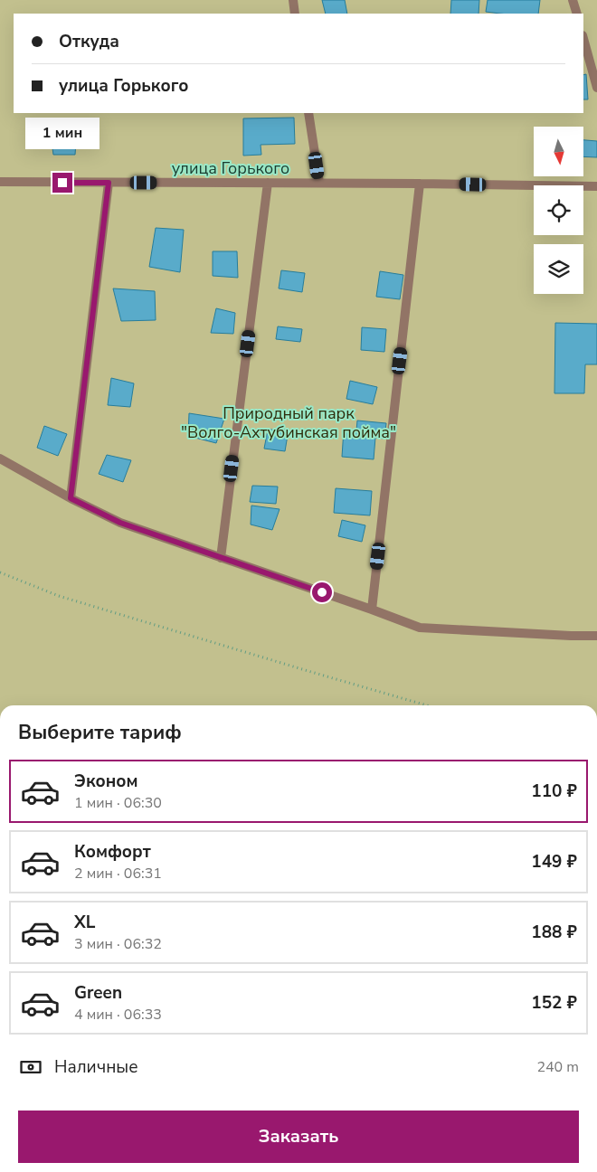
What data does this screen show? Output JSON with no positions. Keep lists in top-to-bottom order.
{
  "streets": {
    "street": ["улица Горького"]
  },
  "parks": ["Природный парк \"Волго-Ахтубинская пойма\""],
  "north": "bottom",
  "page": {
    "banner": ["Откуда", "улица Горького"],
    "bubble": "1 мин",
    "heading": "Выберите тариф",
    "list": [
      {
        "name": "Эконом",
        "note": "1 мин · 06:30",
        "value": "110 ₽"
      },
      {
        "name": "Комфорт",
        "note": "2 мин · 06:31",
        "value": "149 ₽"
      },
      {
        "name": "XL",
        "note": "3 мин · 06:32",
        "value": "188 ₽"
      },
      {
        "name": "Green",
        "note": "4 мин · 06:33",
        "value": "152 ₽"
      }
    ],
    "pay": ["Наличные", "240 m"],
    "buttons": "Заказать"
  }
}
